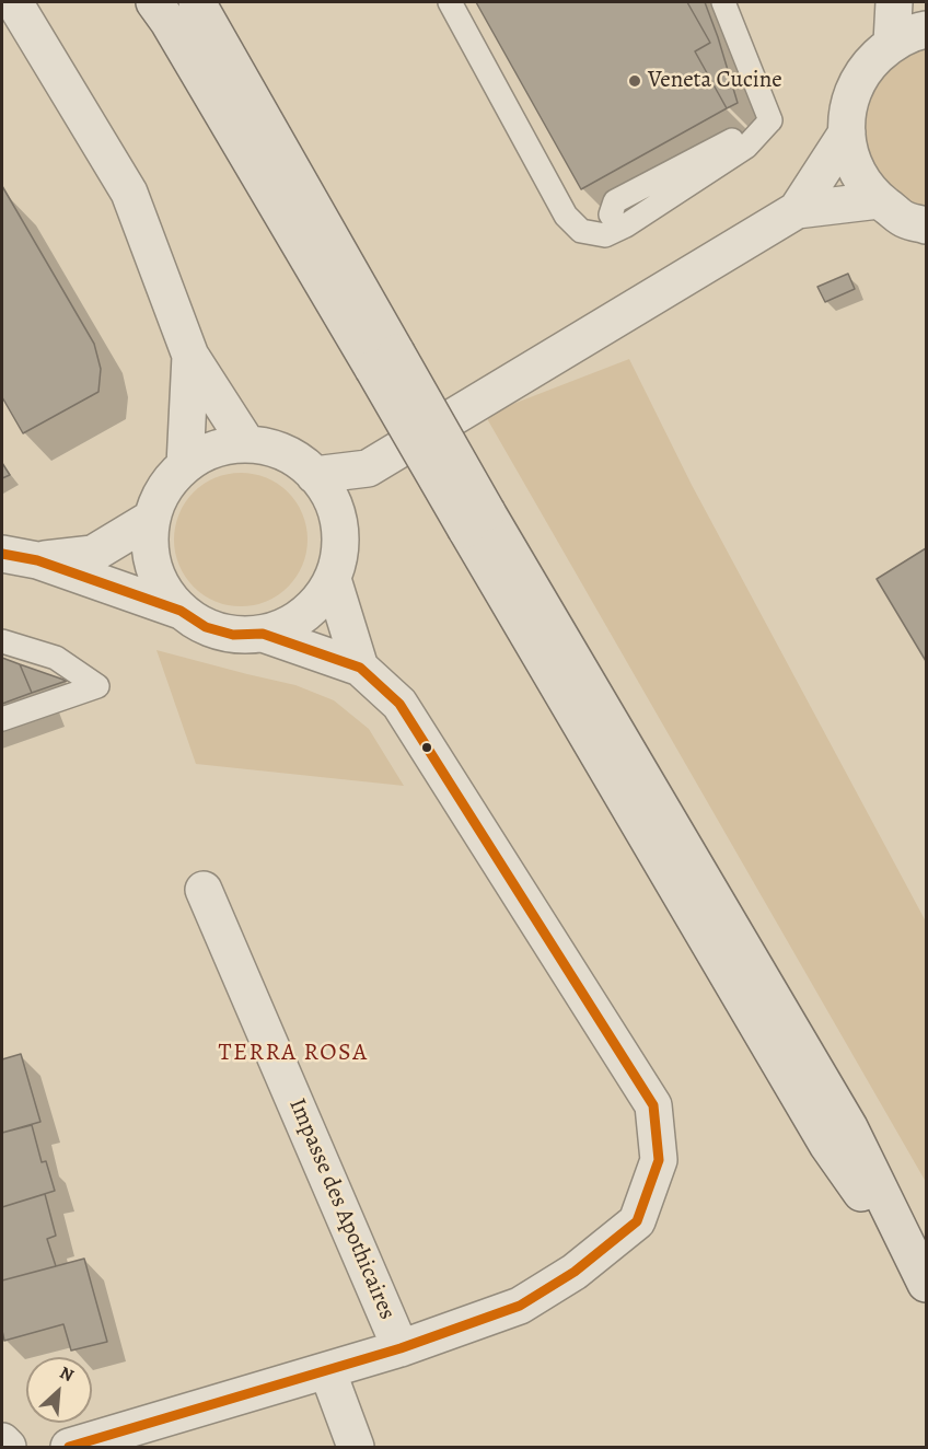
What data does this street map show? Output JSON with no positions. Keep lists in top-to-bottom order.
{
  "streets": {
    "street": ["Impasse des Apothicaires"]
  },
  "districts": ["TERRA ROSA"],
  "places": ["Veneta Cucine"],
  "north": "top right"
}
